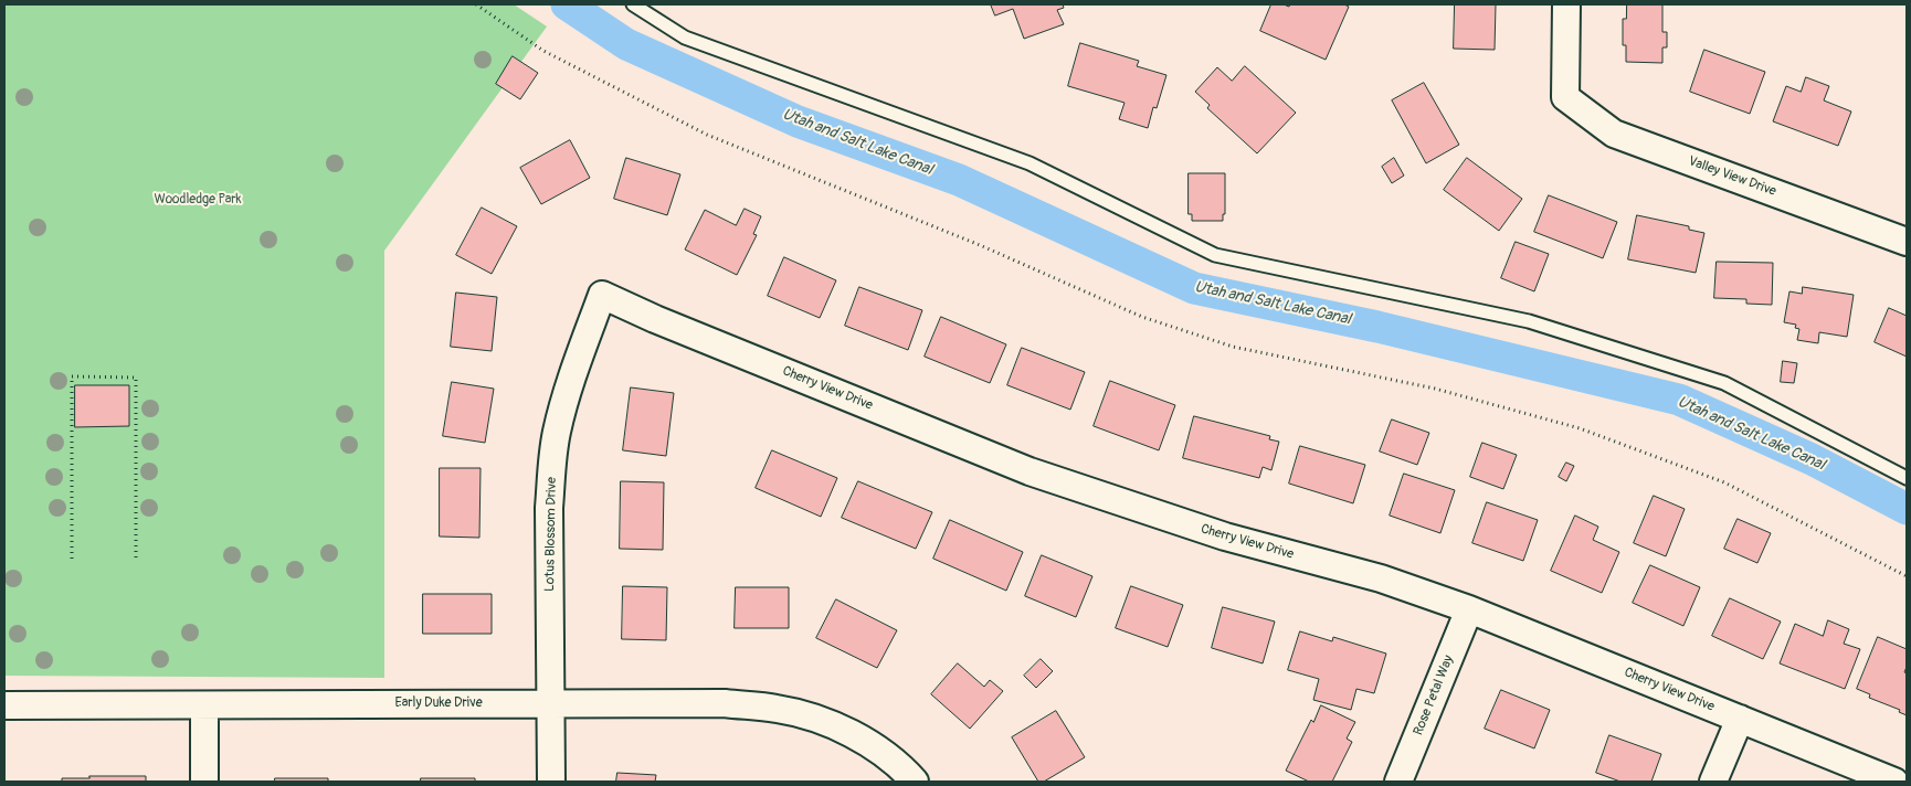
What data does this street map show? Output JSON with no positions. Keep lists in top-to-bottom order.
{
  "streets": {
    "street": [
      "Valley View Drive",
      "Cherry View Drive",
      "Lotus Blossom Drive",
      "Rose Petal Way",
      "Early Duke Drive"
    ]
  },
  "crossings": [
    ["Cherry View Drive", "Lotus Blossom Drive"],
    ["Cherry View Drive", "Rose Petal Way"],
    ["Lotus Blossom Drive", "Early Duke Drive"]
  ],
  "water": ["Utah and Salt Lake Canal"],
  "parks": ["Woodledge Park"]
}
